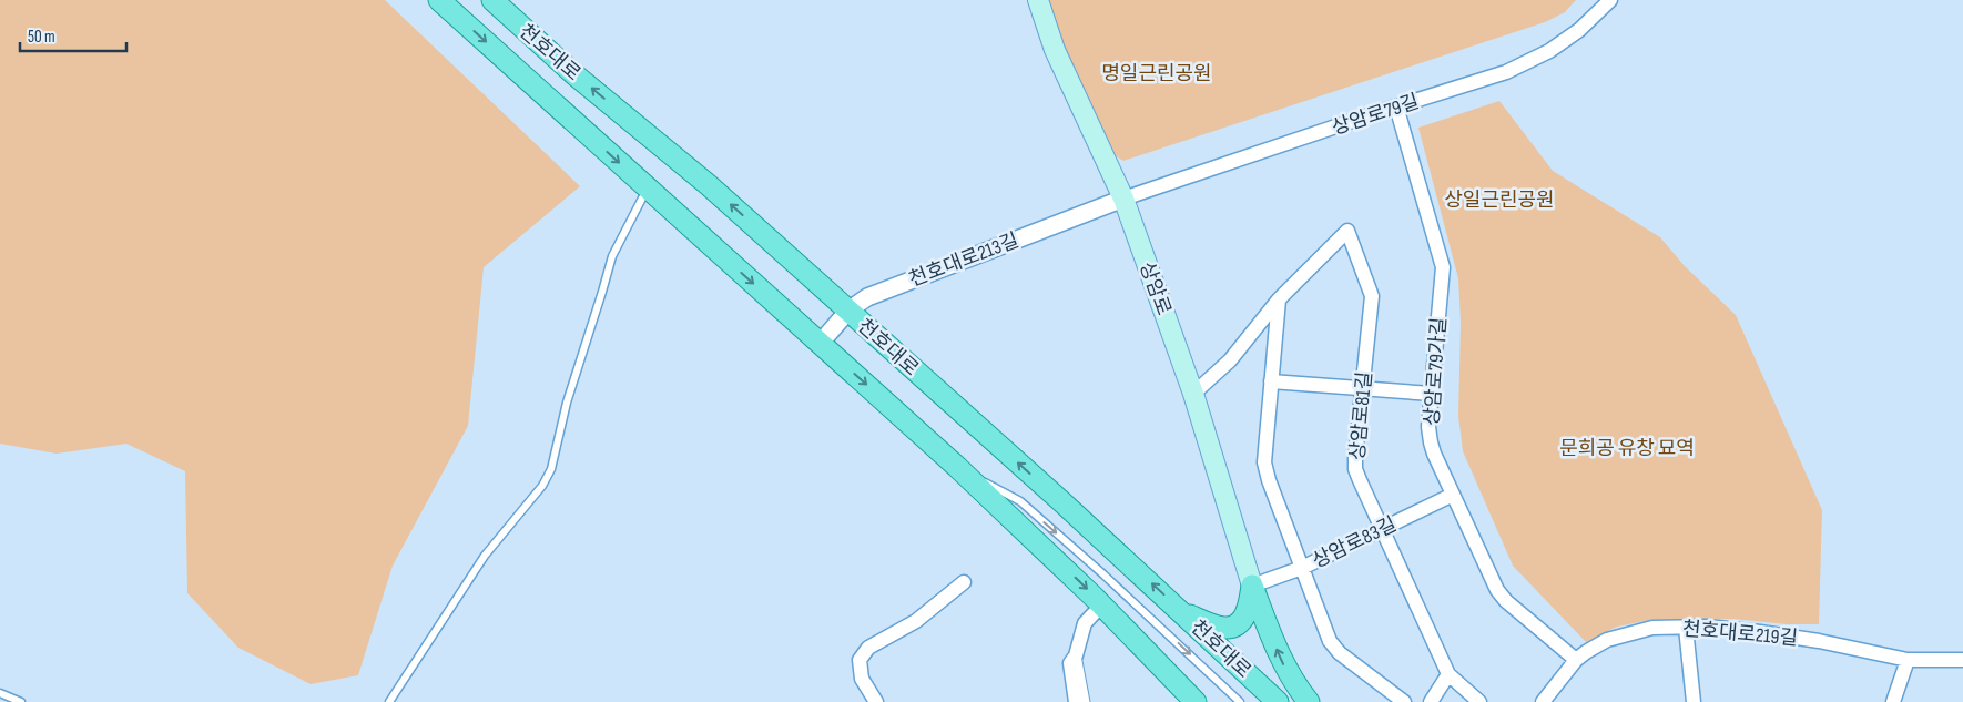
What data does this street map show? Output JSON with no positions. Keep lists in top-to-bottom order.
{
  "streets": {
    "main road": ["천호대로", "상암로"],
    "street": [
      "상암로79길",
      "천호대로213길",
      "상암로79가길",
      "상암로81길",
      "상암로83길",
      "천호대로219길"
    ]
  },
  "crossings": [
    ["천호대로", "천호대로213길"],
    ["상암로79길", "천호대로213길"],
    ["상암로79길", "상암로"],
    ["상암로79길", "상암로79가길"],
    ["천호대로213길", "상암로"],
    ["상암로", "상암로81길"],
    ["상암로", "상암로83길"],
    ["상암로79가길", "상암로83길"],
    ["상암로79가길", "천호대로219길"],
    ["상암로81길", "상암로83길"]
  ],
  "parks": ["명일근린공원", "상일근린공원", "문희공 유창 묘역"],
  "scale_bar": "50 m"
}
